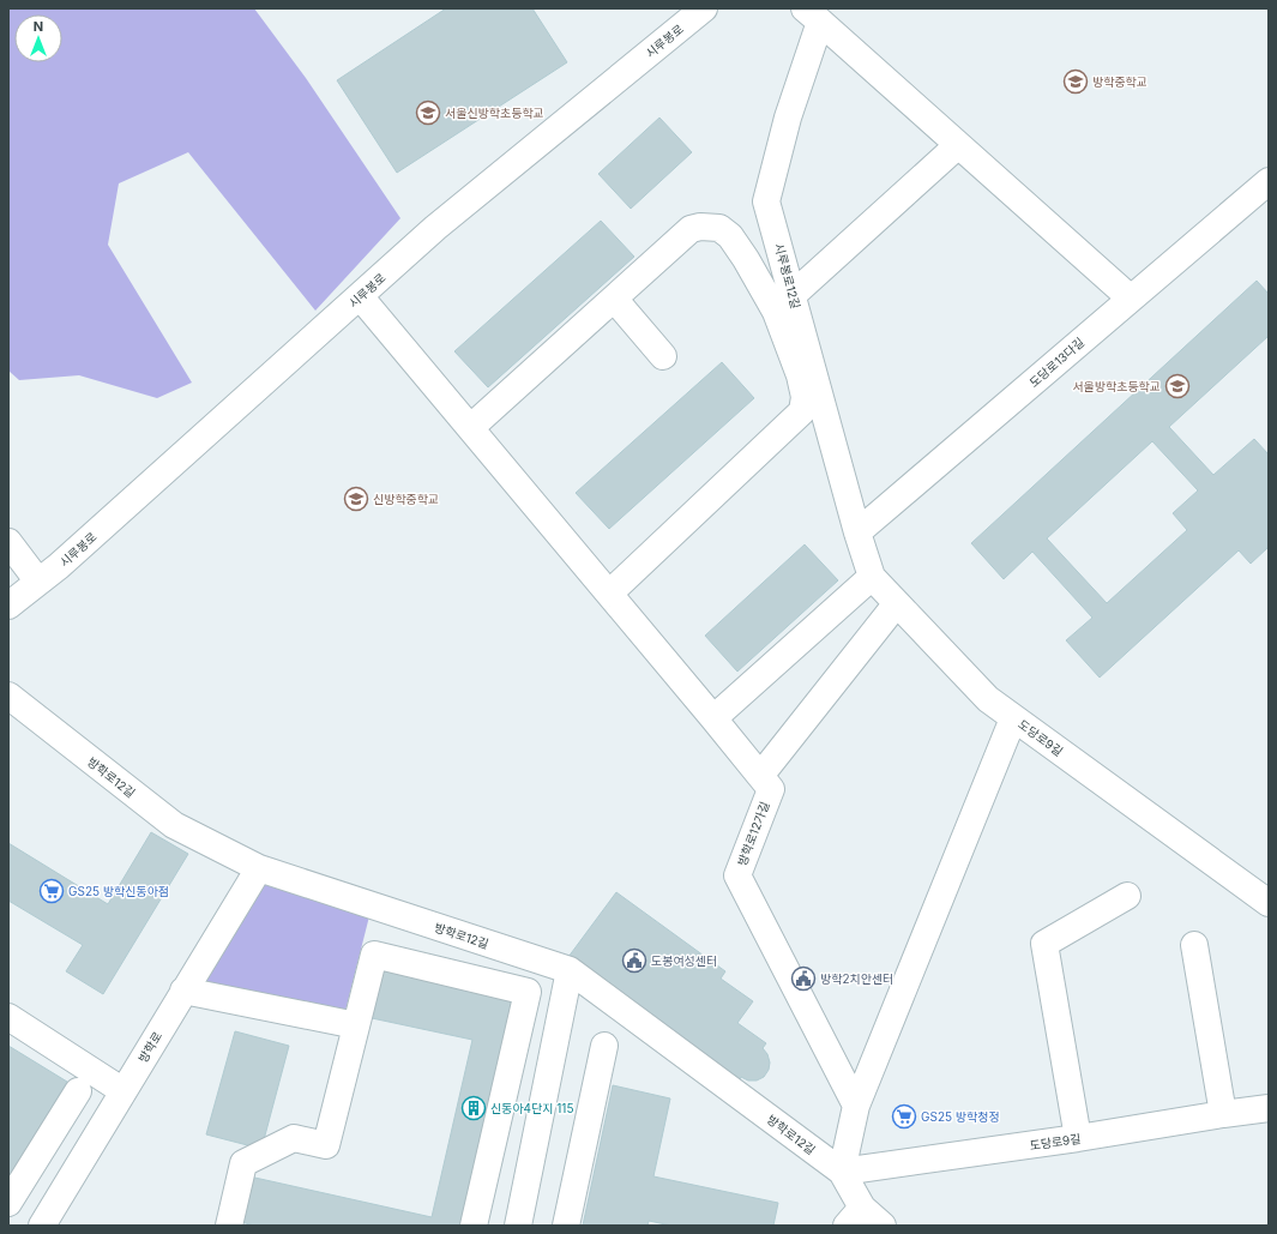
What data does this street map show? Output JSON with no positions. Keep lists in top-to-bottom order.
{
  "streets": {
    "street": [
      "시루봉로",
      "시루봉로12길",
      "도당로13다길",
      "도당로9길",
      "방학로12길",
      "방학로12가길",
      "방학로"
    ]
  },
  "crossings": [
    ["시루봉로12길", "도당로13다길"],
    ["시루봉로12길", "도당로9길"],
    ["도당로13다길", "도당로9길"],
    ["도당로9길", "방학로12길"],
    ["방학로12길", "방학로"]
  ],
  "places": {
    "school or university": [
      "방학중학교",
      "서울신방학초등학교",
      "서울방학초등학교",
      "신방학중학교"
    ],
    "supermarket": ["GS25 방학신동아점", "GS25 방학청정"],
    "public building": ["도봉여성센터", "방학2치안센터"],
    "building": ["신동아4단지 115"]
  },
  "north": "top"
}
